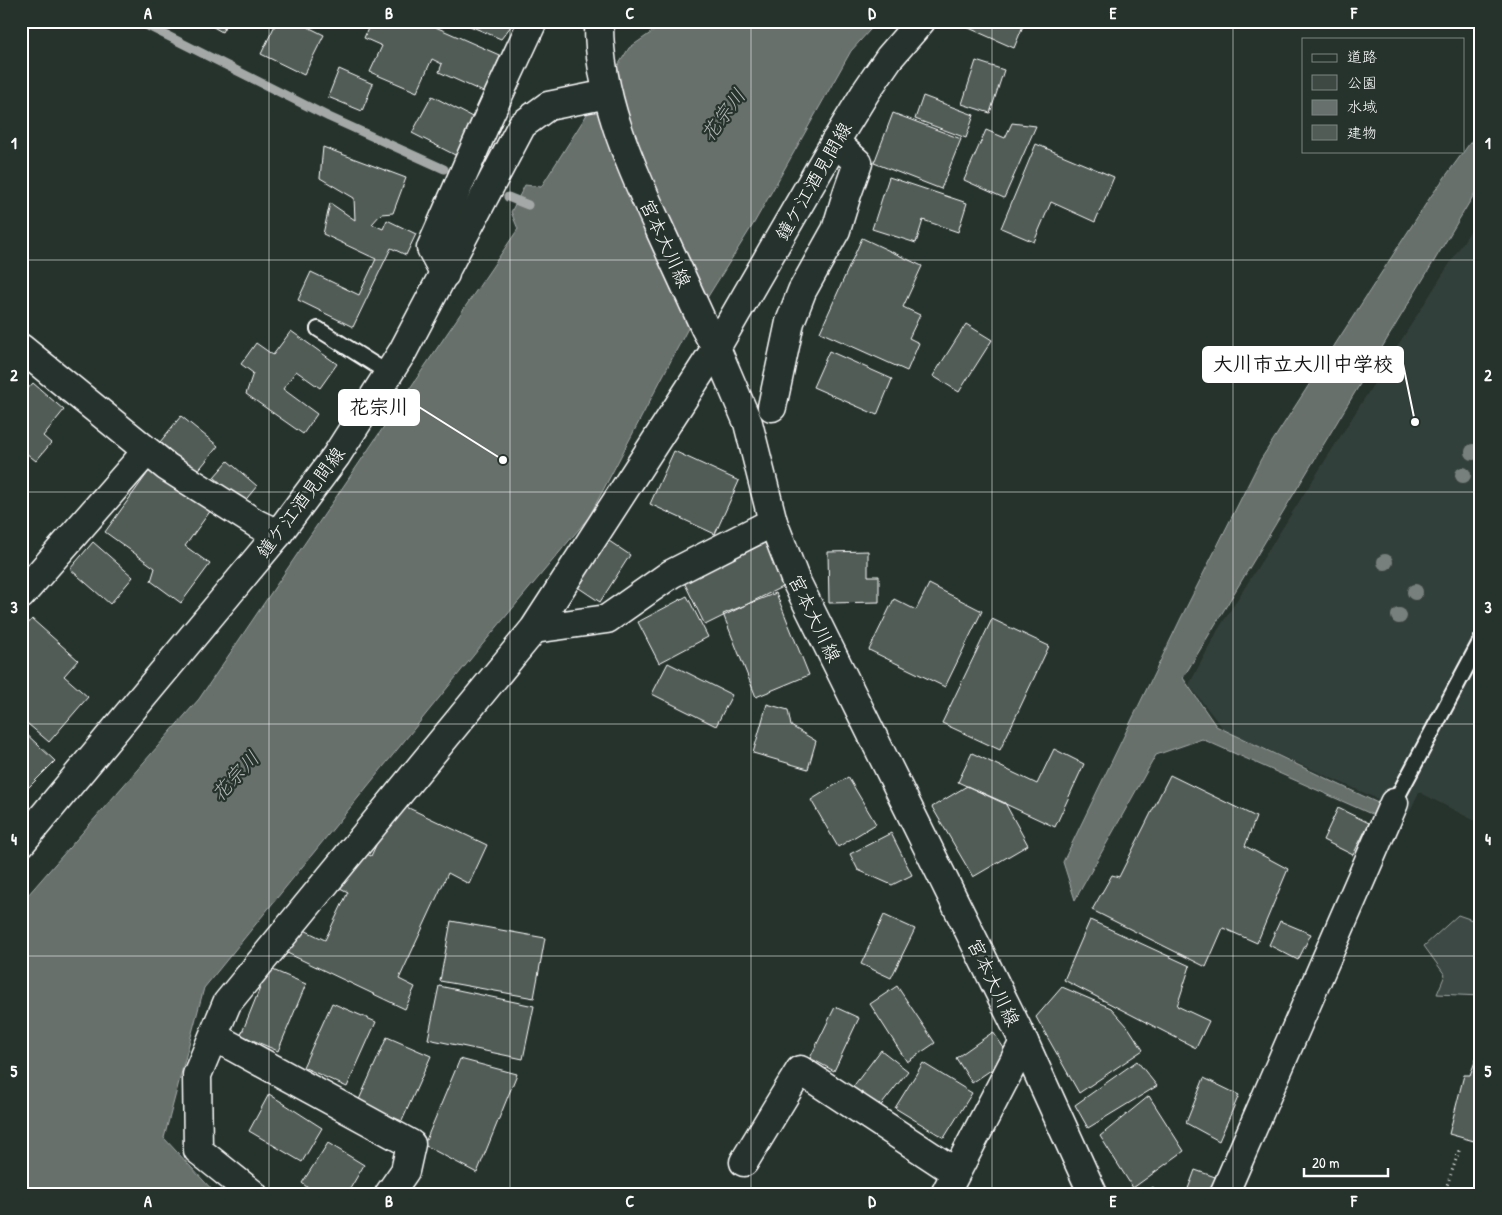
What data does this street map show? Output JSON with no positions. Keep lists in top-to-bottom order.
{
  "streets": {
    "street": ["鐘ケ江酒見間線", "宮本大川線"]
  },
  "crossings": [
    ["鐘ケ江酒見間線", "宮本大川線"]
  ],
  "water": ["花宗川"],
  "places": ["大川市立大川中学校", "花宗川"],
  "legend": [
    "道路",
    "公園",
    "水域",
    "建物"
  ],
  "scale_bar": "20 m",
  "grid": {
    "columns": [
      "A",
      "B",
      "C",
      "D",
      "E",
      "F"
    ],
    "rows": [
      "1",
      "2",
      "3",
      "4",
      "5"
    ]
  }
}
